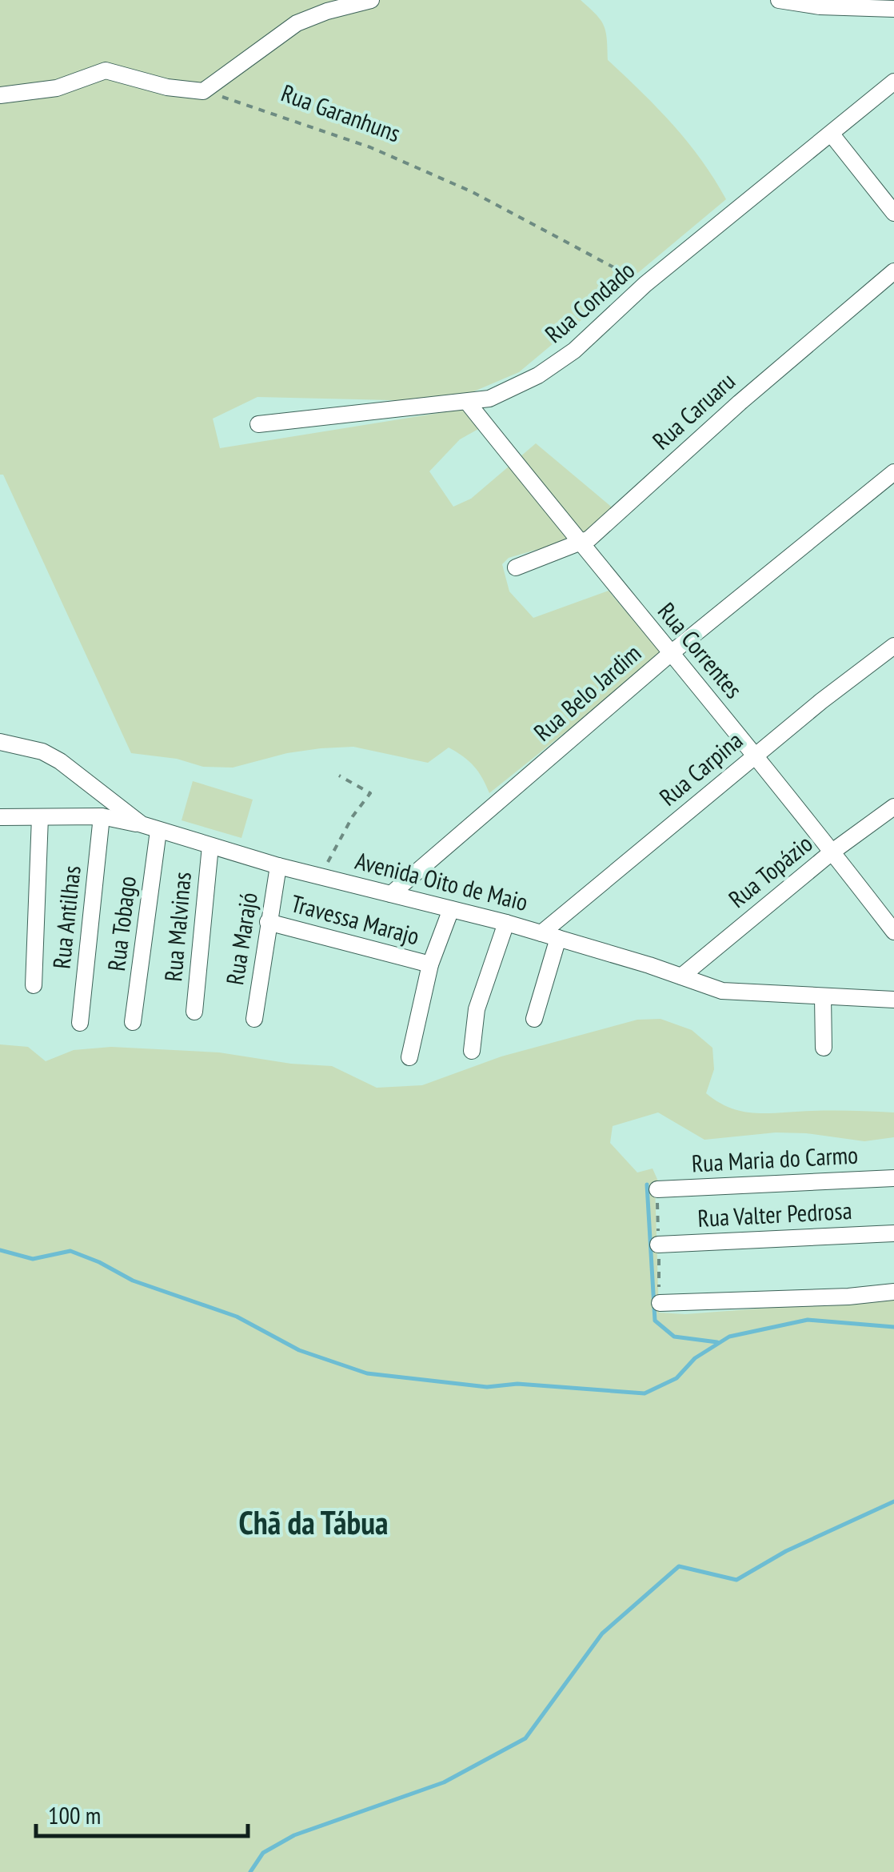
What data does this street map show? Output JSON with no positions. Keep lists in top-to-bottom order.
{
  "streets": {
    "street": [
      "Rua Condado",
      "Rua Caruaru",
      "Rua Correntes",
      "Rua Belo Jardim",
      "Rua Carpina",
      "Rua Topázio",
      "Avenida Oito de Maio",
      "Rua Antilhas",
      "Travessa Marajo",
      "Rua Tobago",
      "Rua Malvinas",
      "Rua Marajó",
      "Rua Maria do Carmo",
      "Rua Valter Pedrosa"
    ],
    "path": ["Rua Garanhuns"]
  },
  "crossings": [
    ["Rua Garanhuns", "Rua Condado"],
    ["Rua Condado", "Rua Correntes"],
    ["Rua Caruaru", "Rua Correntes"],
    ["Rua Correntes", "Rua Belo Jardim"],
    ["Rua Correntes", "Rua Carpina"],
    ["Rua Correntes", "Rua Topázio"],
    ["Rua Belo Jardim", "Avenida Oito de Maio"],
    ["Rua Carpina", "Avenida Oito de Maio"],
    ["Rua Topázio", "Avenida Oito de Maio"],
    ["Avenida Oito de Maio", "Rua Tobago"],
    ["Avenida Oito de Maio", "Rua Malvinas"],
    ["Avenida Oito de Maio", "Rua Marajó"],
    ["Travessa Marajo", "Rua Marajó"]
  ],
  "districts": ["Chã da Tábua"],
  "scale_bar": "100 m"
}
